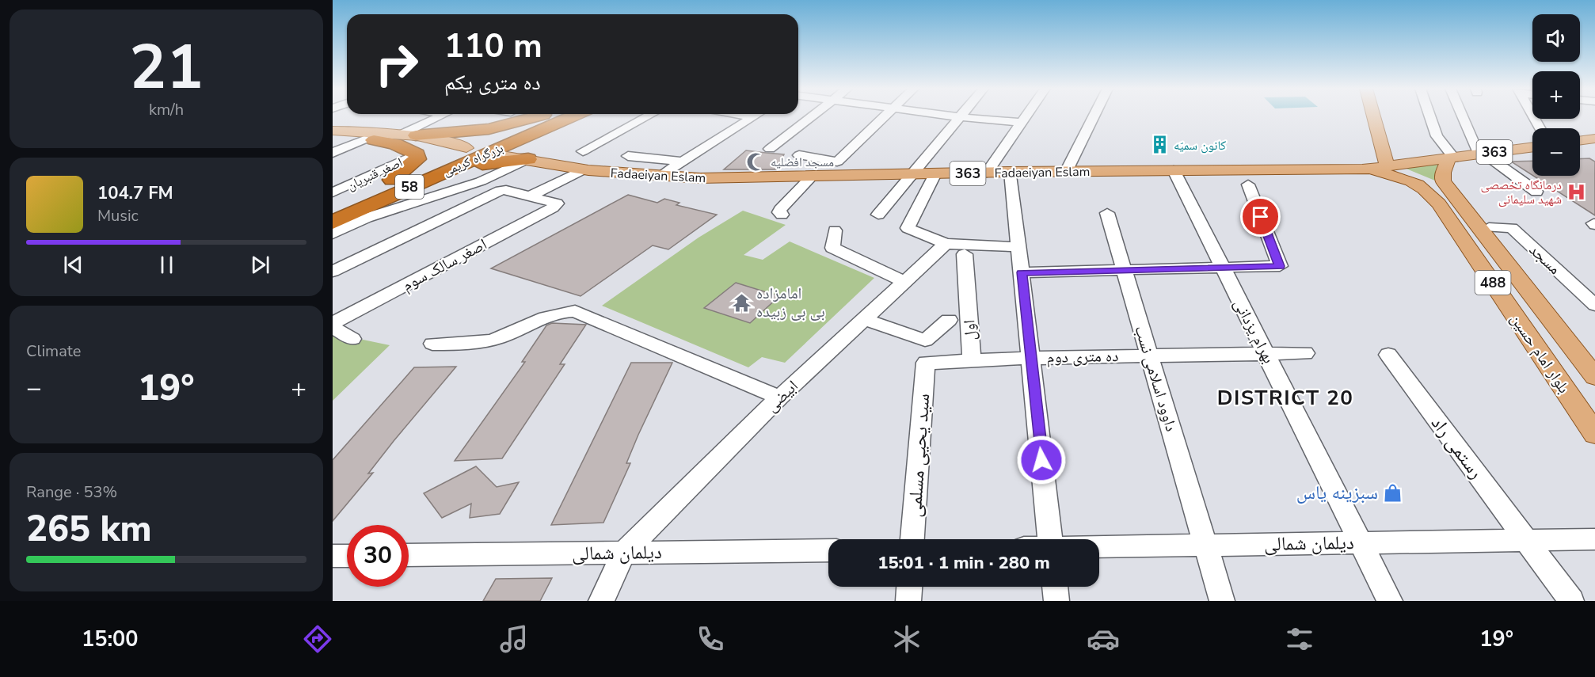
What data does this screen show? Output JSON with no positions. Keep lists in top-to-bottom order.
{
  "streets": {
    "highway": ["بزرگراه کریمی", "58"],
    "main road": [
      "363",
      "Fadaeiyan Eslam",
      "488",
      "بلوار امام حسین"
    ],
    "street": [
      "اصغر قنبریان",
      "مسجد",
      "اصغر سالک سوم",
      "اول",
      "بهرام یزدانی",
      "ده متری دوم",
      "داوود اسلامی نسب",
      "ابیضی",
      "رستمی راد",
      "سید یحیی مسلمی",
      "دیلمان شمالی"
    ]
  },
  "crossings": [
    ["بزرگراه کریمی", "Fadaeiyan Eslam"],
    ["Fadaeiyan Eslam", "بهرام یزدانی"],
    ["Fadaeiyan Eslam", "بلوار امام حسین"],
    ["اول", "ده متری دوم"],
    ["اول", "سید یحیی مسلمی"],
    ["بهرام یزدانی", "ده متری دوم"],
    ["بهرام یزدانی", "دیلمان شمالی"],
    ["ده متری دوم", "داوود اسلامی نسب"],
    ["داوود اسلامی نسب", "دیلمان شمالی"],
    ["ابیضی", "دیلمان شمالی"],
    ["رستمی راد", "دیلمان شمالی"]
  ],
  "districts": ["DISTRICT 20"],
  "places": {
    "building": ["کانون سمیّه"],
    "mosque": ["مسجد افضلیه"],
    "hospital": ["درمانگاه تخصصی شهید سلیمانی"],
    "temple": ["امامزاده بی بی زبیده"],
    "shop": ["سبزینه یاس"]
  },
  "page": {
    "tile": [
      ["21", "km/h"],
      "Climate",
      ["Range · 53%", "265 km"]
    ],
    "map_buttons": ["+", "−"],
    "turn": ["110 m", "ده متری یکم"],
    "song": ["104.7 FM", "Music"],
    "heat": ["−", "19°", "+"],
    "limit": "30",
    "trip": "15:01 · 1 min · 280 m",
    "tabs": ["15:00", "19°"]
  }
}
